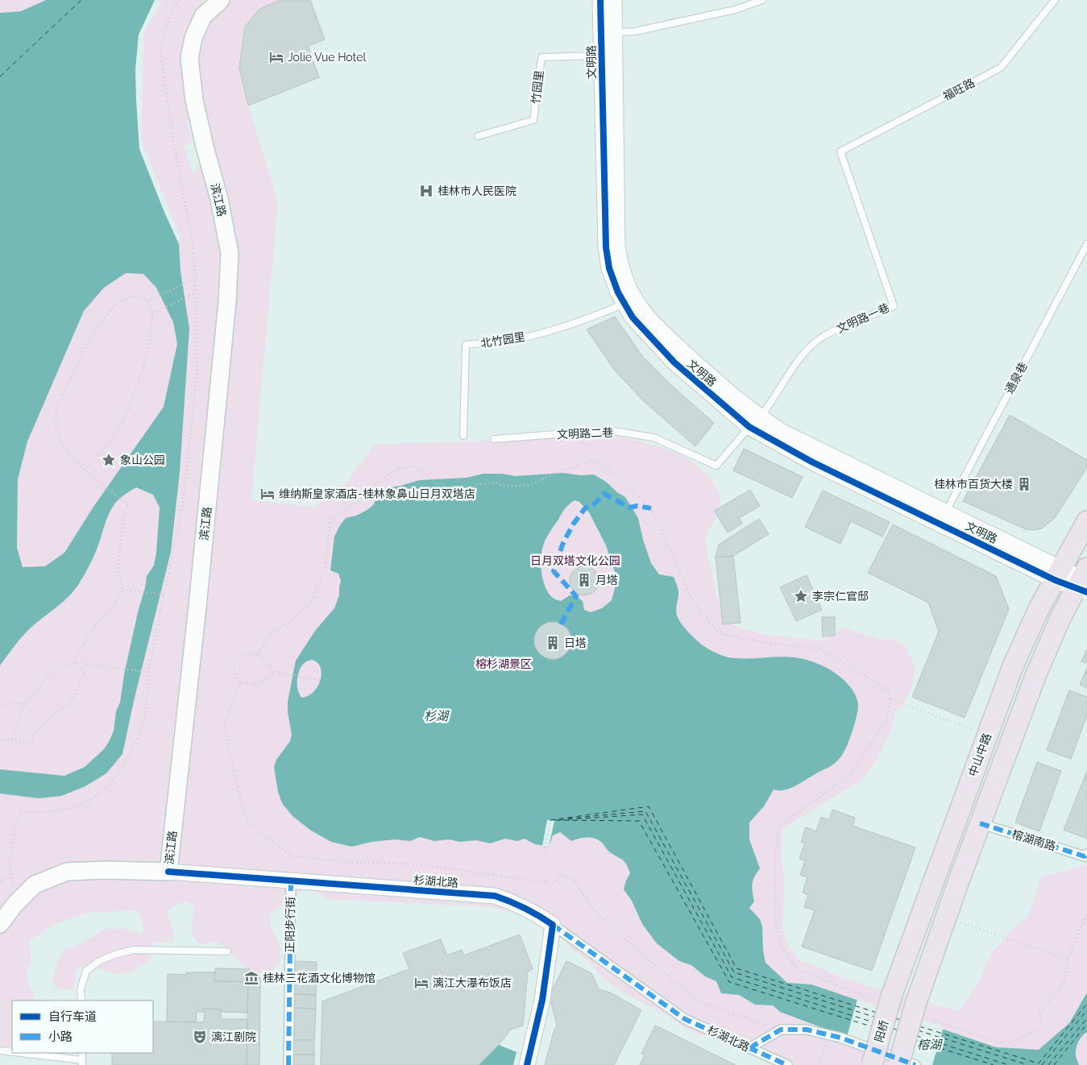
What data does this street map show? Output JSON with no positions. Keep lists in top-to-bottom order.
{
  "streets": {
    "highway": ["中山中路", "阳桥"],
    "main road": ["滨江路"],
    "street": [
      "文明路",
      "榕湖南路",
      "杉湖北路",
      "正阳步行街"
    ],
    "lane": [
      "竹园里",
      "福旺路",
      "文明路一巷",
      "北竹园里",
      "通泉巷",
      "文明路二巷"
    ]
  },
  "crossings": [
    ["文明路", "竹园里"],
    ["文明路", "文明路一巷"],
    ["文明路", "北竹园里"],
    ["文明路", "通泉巷"],
    ["文明路", "文明路二巷"],
    ["文明路", "中山中路"],
    ["福旺路", "文明路一巷"],
    ["滨江路", "杉湖北路"],
    ["文明路一巷", "文明路二巷"],
    ["中山中路", "阳桥"],
    ["杉湖北路", "正阳步行街"]
  ],
  "water": ["杉湖", "榕湖"],
  "parks": ["日月双塔文化公园", "榕杉湖景区"],
  "places": {
    "hotel": ["Jolie Vue Hotel", "维纳斯皇家酒店-桂林象鼻山日月双塔店", "漓江大瀑布饭店"],
    "hospital": ["桂林市人民医院"],
    "place": ["象山公园", "李宗仁官邸"],
    "building": ["桂林市百货大楼", "月塔", "日塔"],
    "museum": ["桂林三花酒文化博物馆"],
    "theatre": ["漓江剧院"]
  },
  "legend": ["自行车道", "小路"]
}
